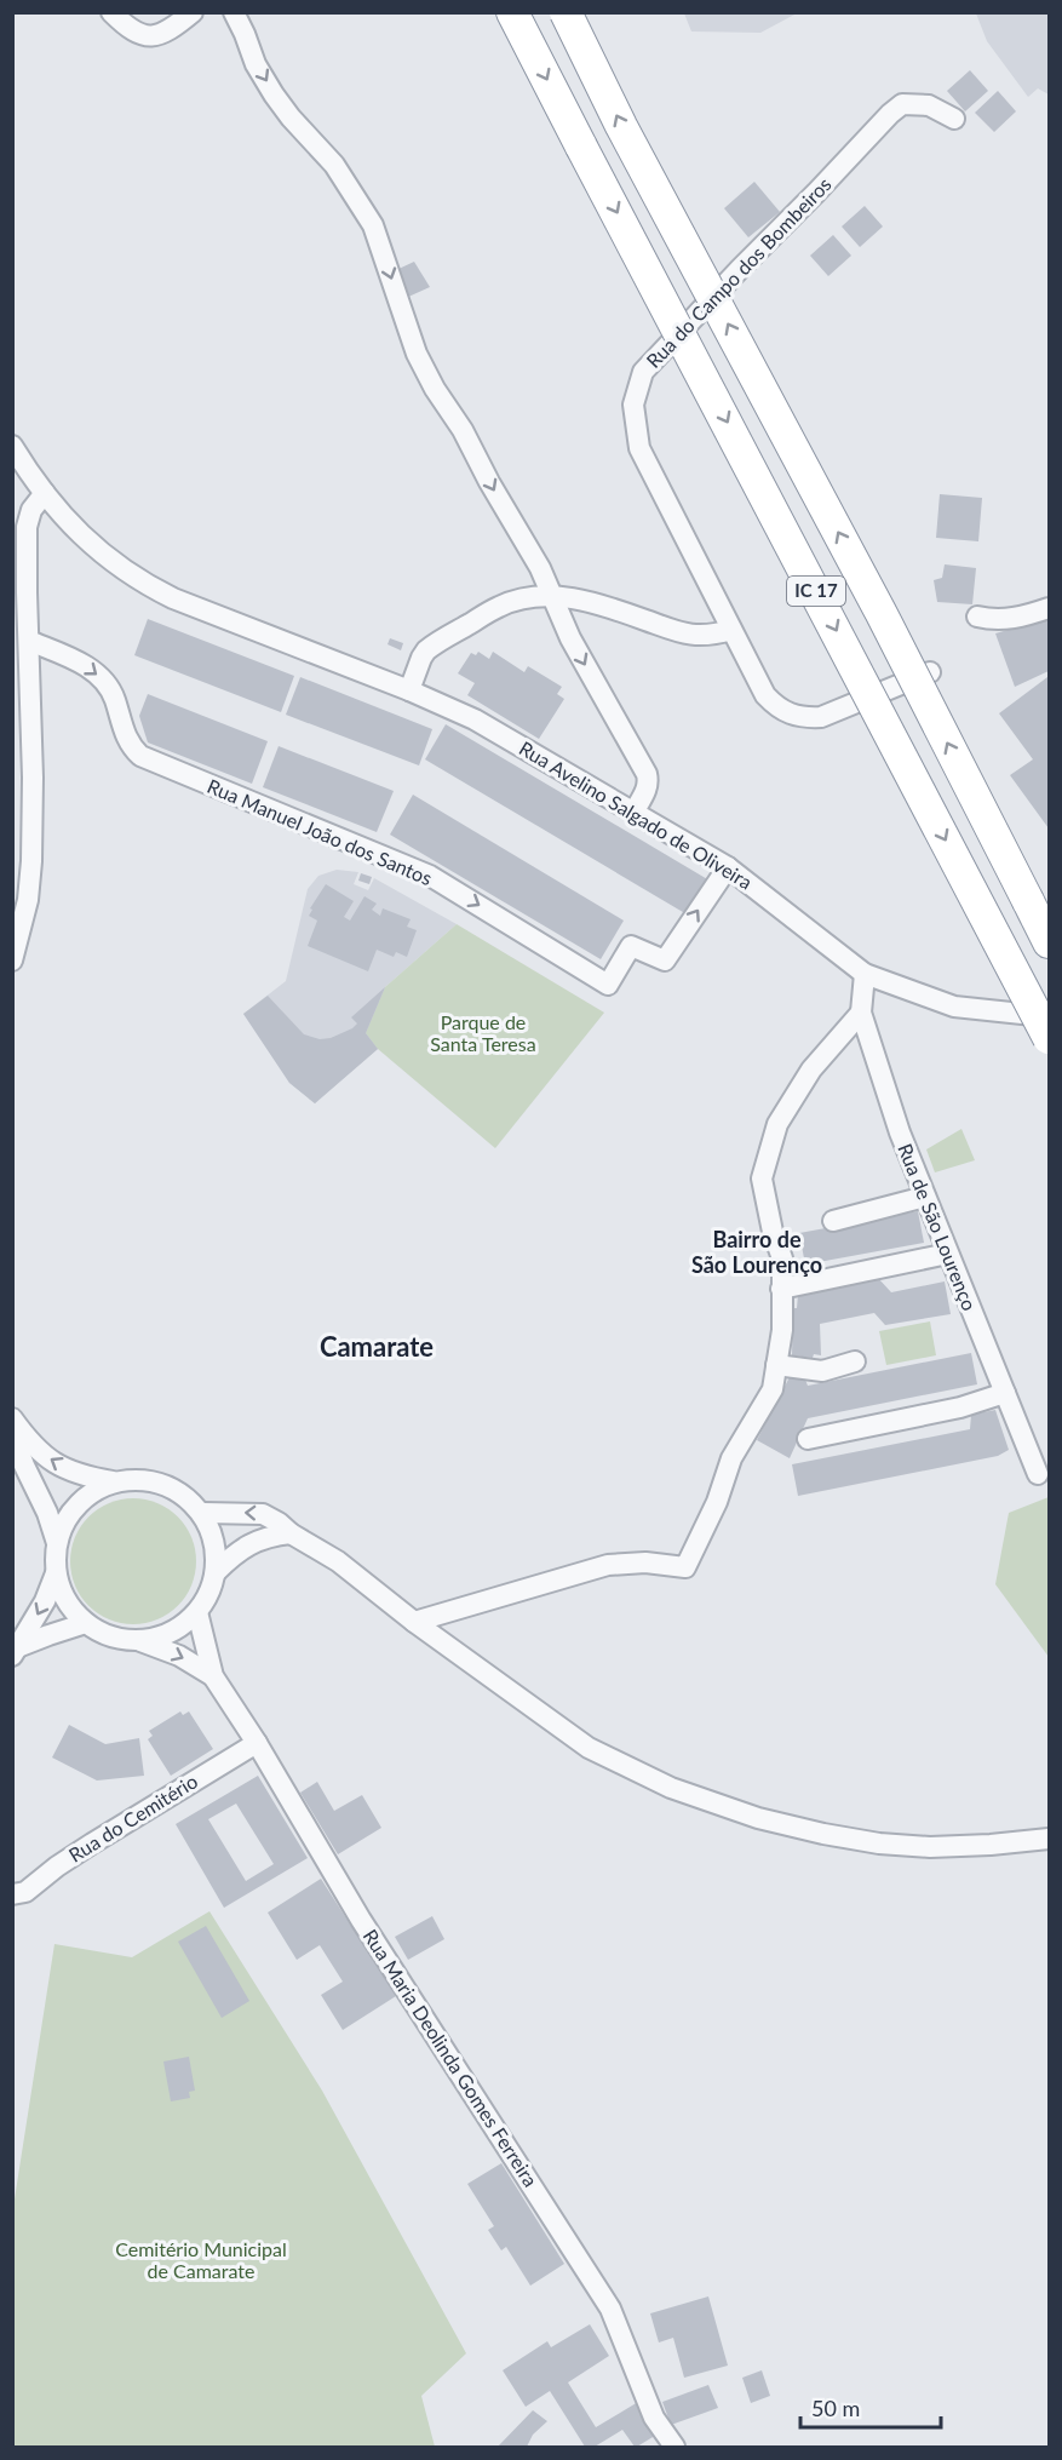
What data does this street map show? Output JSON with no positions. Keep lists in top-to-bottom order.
{
  "streets": {
    "highway": ["IC 17"],
    "street": [
      "Rua do Campo dos Bombeiros",
      "Rua Avelino Salgado de Oliveira",
      "Rua Manuel João dos Santos",
      "Rua de São Lourenço",
      "Rua do Cemitério",
      "Rua Maria Deolinda Gomes Ferreira"
    ]
  },
  "crossings": [
    ["Rua Avelino Salgado de Oliveira", "Rua Manuel João dos Santos"],
    ["Rua Avelino Salgado de Oliveira", "Rua de São Lourenço"],
    ["Rua do Cemitério", "Rua Maria Deolinda Gomes Ferreira"]
  ],
  "one_way": ["Rua Manuel João dos Santos"],
  "districts": ["Bairro de São Lourenço", "Camarate"],
  "parks": ["Parque de Santa Teresa", "Cemitério Municipal de Camarate"],
  "scale_bar": "50 m"
}
